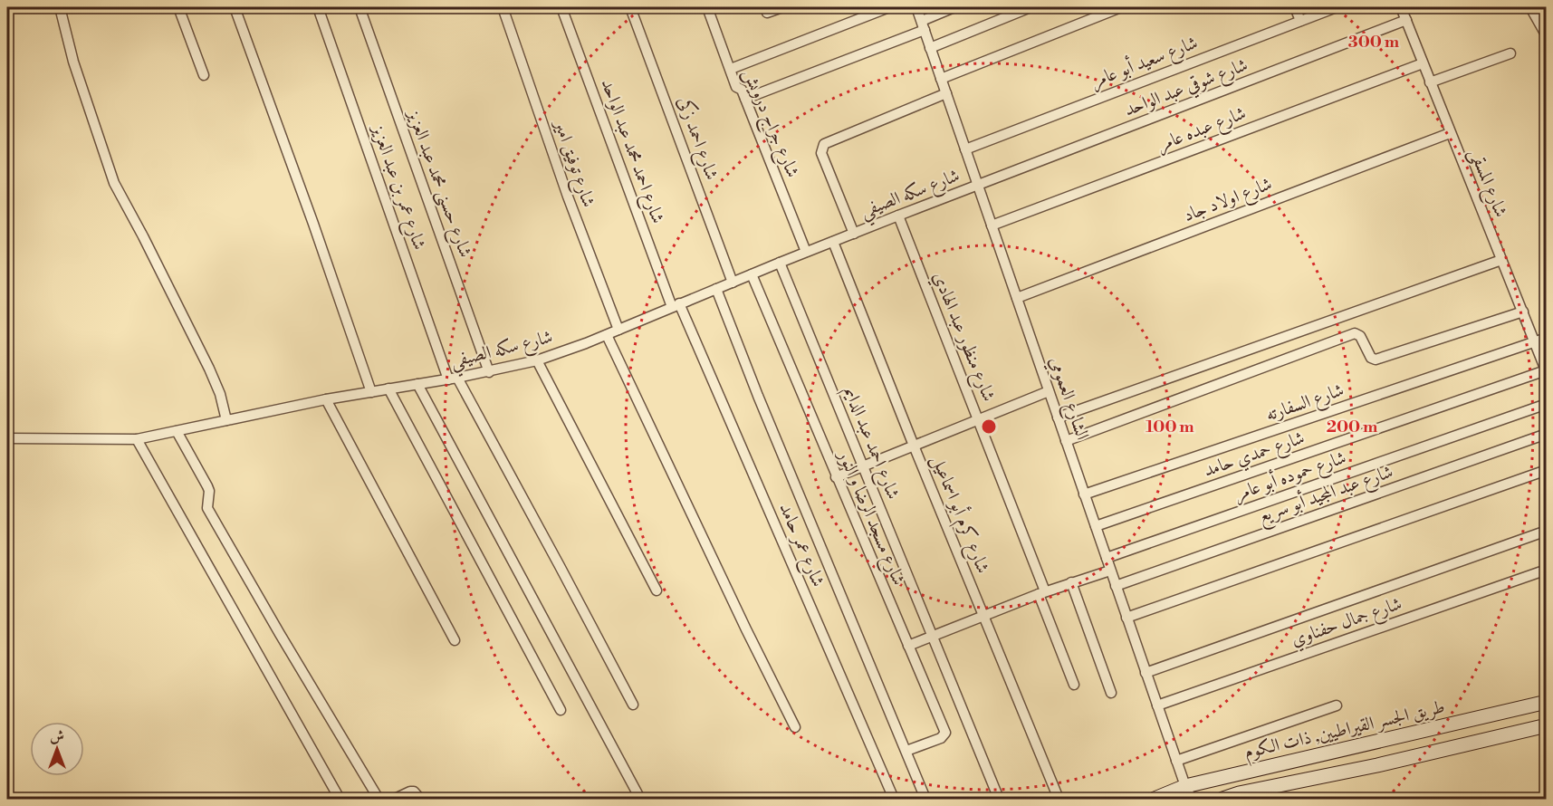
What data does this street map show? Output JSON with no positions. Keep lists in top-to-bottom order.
{
  "streets": {
    "street": [
      "شارع سعيد أبو عامر",
      "شارع شوقي عبد الواحد",
      "شارع جراج درويش",
      "شارع عبده عامر",
      "شارع احمد زكى",
      "شارع احمد محمد عبد الواحد",
      "شارع توفيق امير",
      "شارع المسقى",
      "شارع حسنى محمد عبد العزيز",
      "شارع عمر بن عبد العزيز",
      "شارع سكه الصيفي",
      "شارع اولاد جاد",
      "شارع منظور عبد الهادي",
      "الشارع العمومي",
      "شارع السفارته",
      "شارع احمد عبد الدايم",
      "شارع حمدي حامد",
      "شارع حموده أبو عامر",
      "شارع عبد المجيد أبو سريع",
      "شارع كرم أبو اسماعيل",
      "شارع مسجد الرضا و النور",
      "شارع عمر حامد",
      "شارع جمال حفناوي",
      "طريق الجسر القيراطيين, ذات الكوم"
    ]
  },
  "crossings": [
    ["شارع سعيد أبو عامر", "الشارع العمومي"],
    ["شارع شوقي عبد الواحد", "شارع المسقى"],
    ["شارع شوقي عبد الواحد", "شارع سكه الصيفي"],
    ["شارع شوقي عبد الواحد", "الشارع العمومي"],
    ["شارع جراج درويش", "شارع سكه الصيفي"],
    ["شارع عبده عامر", "شارع المسقى"],
    ["شارع عبده عامر", "الشارع العمومي"],
    ["شارع احمد زكى", "شارع سكه الصيفي"],
    ["شارع احمد محمد عبد الواحد", "شارع سكه الصيفي"],
    ["شارع احمد محمد عبد الواحد", "شارع عمر حامد"],
    ["شارع توفيق امير", "شارع سكه الصيفي"],
    ["شارع المسقى", "شارع اولاد جاد"],
    ["شارع المسقى", "شارع السفارته"],
    ["شارع المسقى", "شارع حمدي حامد"],
    ["شارع حسنى محمد عبد العزيز", "شارع سكه الصيفي"],
    ["شارع عمر بن عبد العزيز", "شارع سكه الصيفي"],
    ["شارع سكه الصيفي", "شارع منظور عبد الهادي"],
    ["شارع سكه الصيفي", "الشارع العمومي"],
    ["شارع سكه الصيفي", "شارع احمد عبد الدايم"],
    ["شارع سكه الصيفي", "شارع كرم أبو اسماعيل"],
    ["شارع سكه الصيفي", "شارع مسجد الرضا و النور"],
    ["شارع سكه الصيفي", "شارع عمر حامد"],
    ["شارع اولاد جاد", "الشارع العمومي"],
    ["الشارع العمومي", "شارع السفارته"],
    ["الشارع العمومي", "شارع حمدي حامد"],
    ["الشارع العمومي", "شارع حموده أبو عامر"],
    ["الشارع العمومي", "شارع عبد المجيد أبو سريع"],
    ["الشارع العمومي", "شارع جمال حفناوي"],
    ["الشارع العمومي", "طريق الجسر القيراطيين, ذات الكوم"]
  ],
  "north": "top",
  "rings": ["300 m", "100 m", "200 m"]
}
